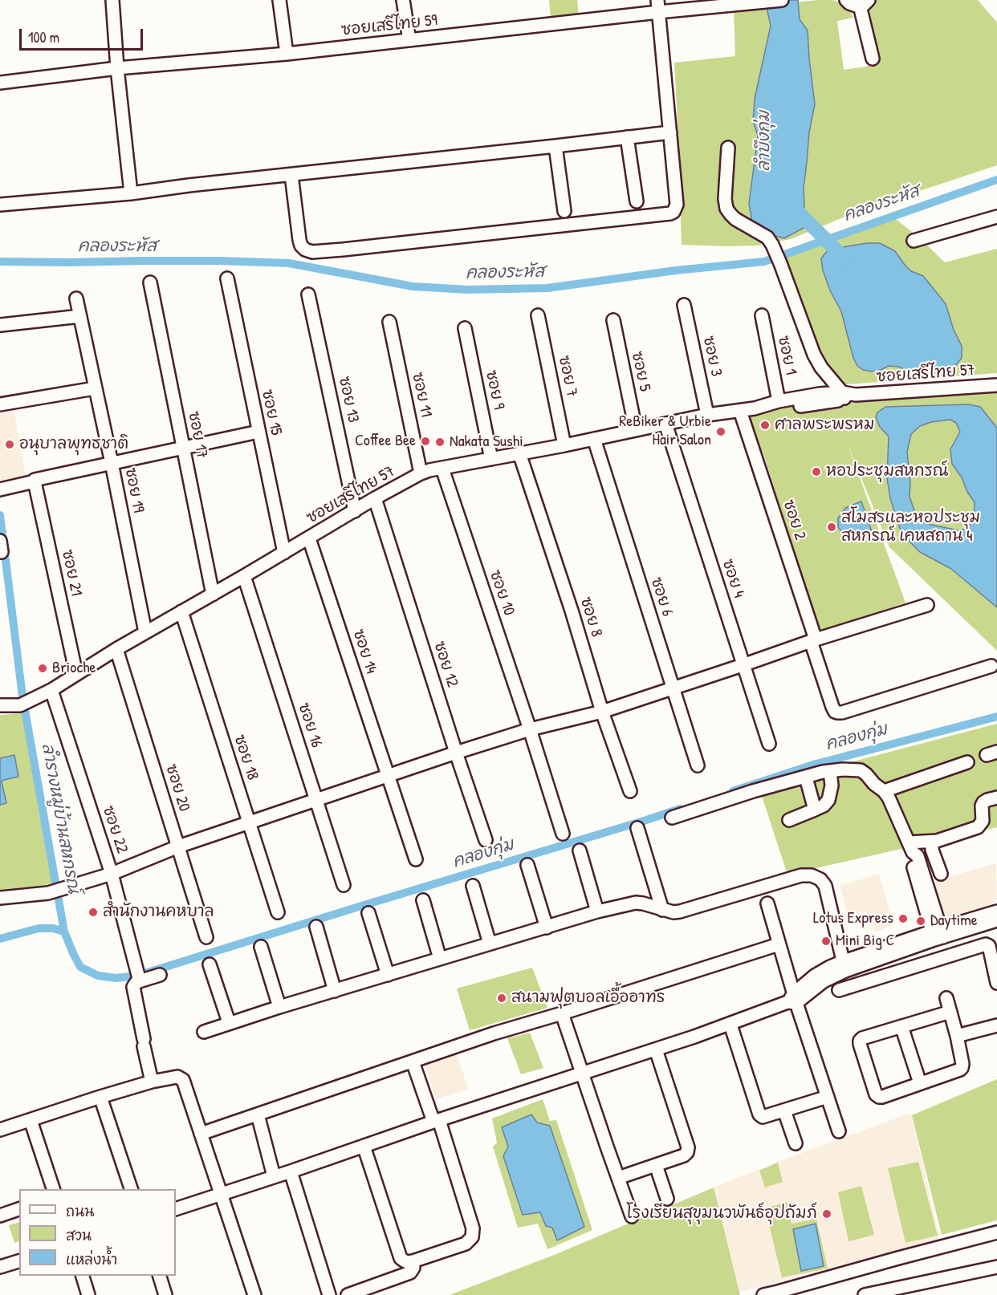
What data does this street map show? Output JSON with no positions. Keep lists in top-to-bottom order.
{
  "streets": {
    "street": [
      "ซอยเสรีไทย 59",
      "ซอย 1",
      "ซอย 3",
      "ซอย 5",
      "ซอยเสรีไทย 57",
      "ซอย 7",
      "ซอย 9",
      "ซอย 11",
      "ซอย 13",
      "ซอย 15",
      "ซอย 17",
      "ซอย 19",
      "ซอย 2",
      "ซอย 21",
      "ซอย 4",
      "ซอย 10",
      "ซอย 6",
      "ซอย 8",
      "ซอย 14",
      "ซอย 12",
      "ซอย 16",
      "ซอย 18",
      "ซอย 20",
      "ซอย 22"
    ]
  },
  "crossings": [
    ["ซอย 1", "ซอยเสรีไทย 57"],
    ["ซอย 3", "ซอยเสรีไทย 57"],
    ["ซอย 5", "ซอยเสรีไทย 57"],
    ["ซอยเสรีไทย 57", "ซอย 7"],
    ["ซอยเสรีไทย 57", "ซอย 9"],
    ["ซอยเสรีไทย 57", "ซอย 11"],
    ["ซอยเสรีไทย 57", "ซอย 13"],
    ["ซอยเสรีไทย 57", "ซอย 15"],
    ["ซอยเสรีไทย 57", "ซอย 17"],
    ["ซอยเสรีไทย 57", "ซอย 19"],
    ["ซอยเสรีไทย 57", "ซอย 2"],
    ["ซอยเสรีไทย 57", "ซอย 21"],
    ["ซอยเสรีไทย 57", "ซอย 4"],
    ["ซอยเสรีไทย 57", "ซอย 10"],
    ["ซอยเสรีไทย 57", "ซอย 6"],
    ["ซอยเสรีไทย 57", "ซอย 8"],
    ["ซอยเสรีไทย 57", "ซอย 14"],
    ["ซอยเสรีไทย 57", "ซอย 12"],
    ["ซอยเสรีไทย 57", "ซอย 16"],
    ["ซอยเสรีไทย 57", "ซอย 18"],
    ["ซอยเสรีไทย 57", "ซอย 20"],
    ["ซอยเสรีไทย 57", "ซอย 22"]
  ],
  "water": [
    "ลำบึงกุ่ม",
    "คลองระหัส",
    "คลองกุ่ม",
    "ลำรางหมู่บ้านสหกรณ์"
  ],
  "places": [
    "ศาลพระพรหม",
    "ReBiker & Urbie Hair Salon",
    "Coffee Bee",
    "Nakata Sushi",
    "อนุบาลพุทธชาติ",
    "หอประชุมสหกรณ์",
    "สโมสรและหอประชุม สหกรณ์ เคหสถาน 4",
    "Brioche",
    "สำนักงานคหบาล",
    "Lotus Express",
    "Daytime",
    "Mini Big C",
    "สนามฟุตบอลเอื้ออาทร",
    "โรงเรียนสุขุมนวพันธ์อุปถัมภ์"
  ],
  "legend": ["ถนน", "สวน", "แหล่งน้ำ"],
  "scale_bar": "100 m"
}
